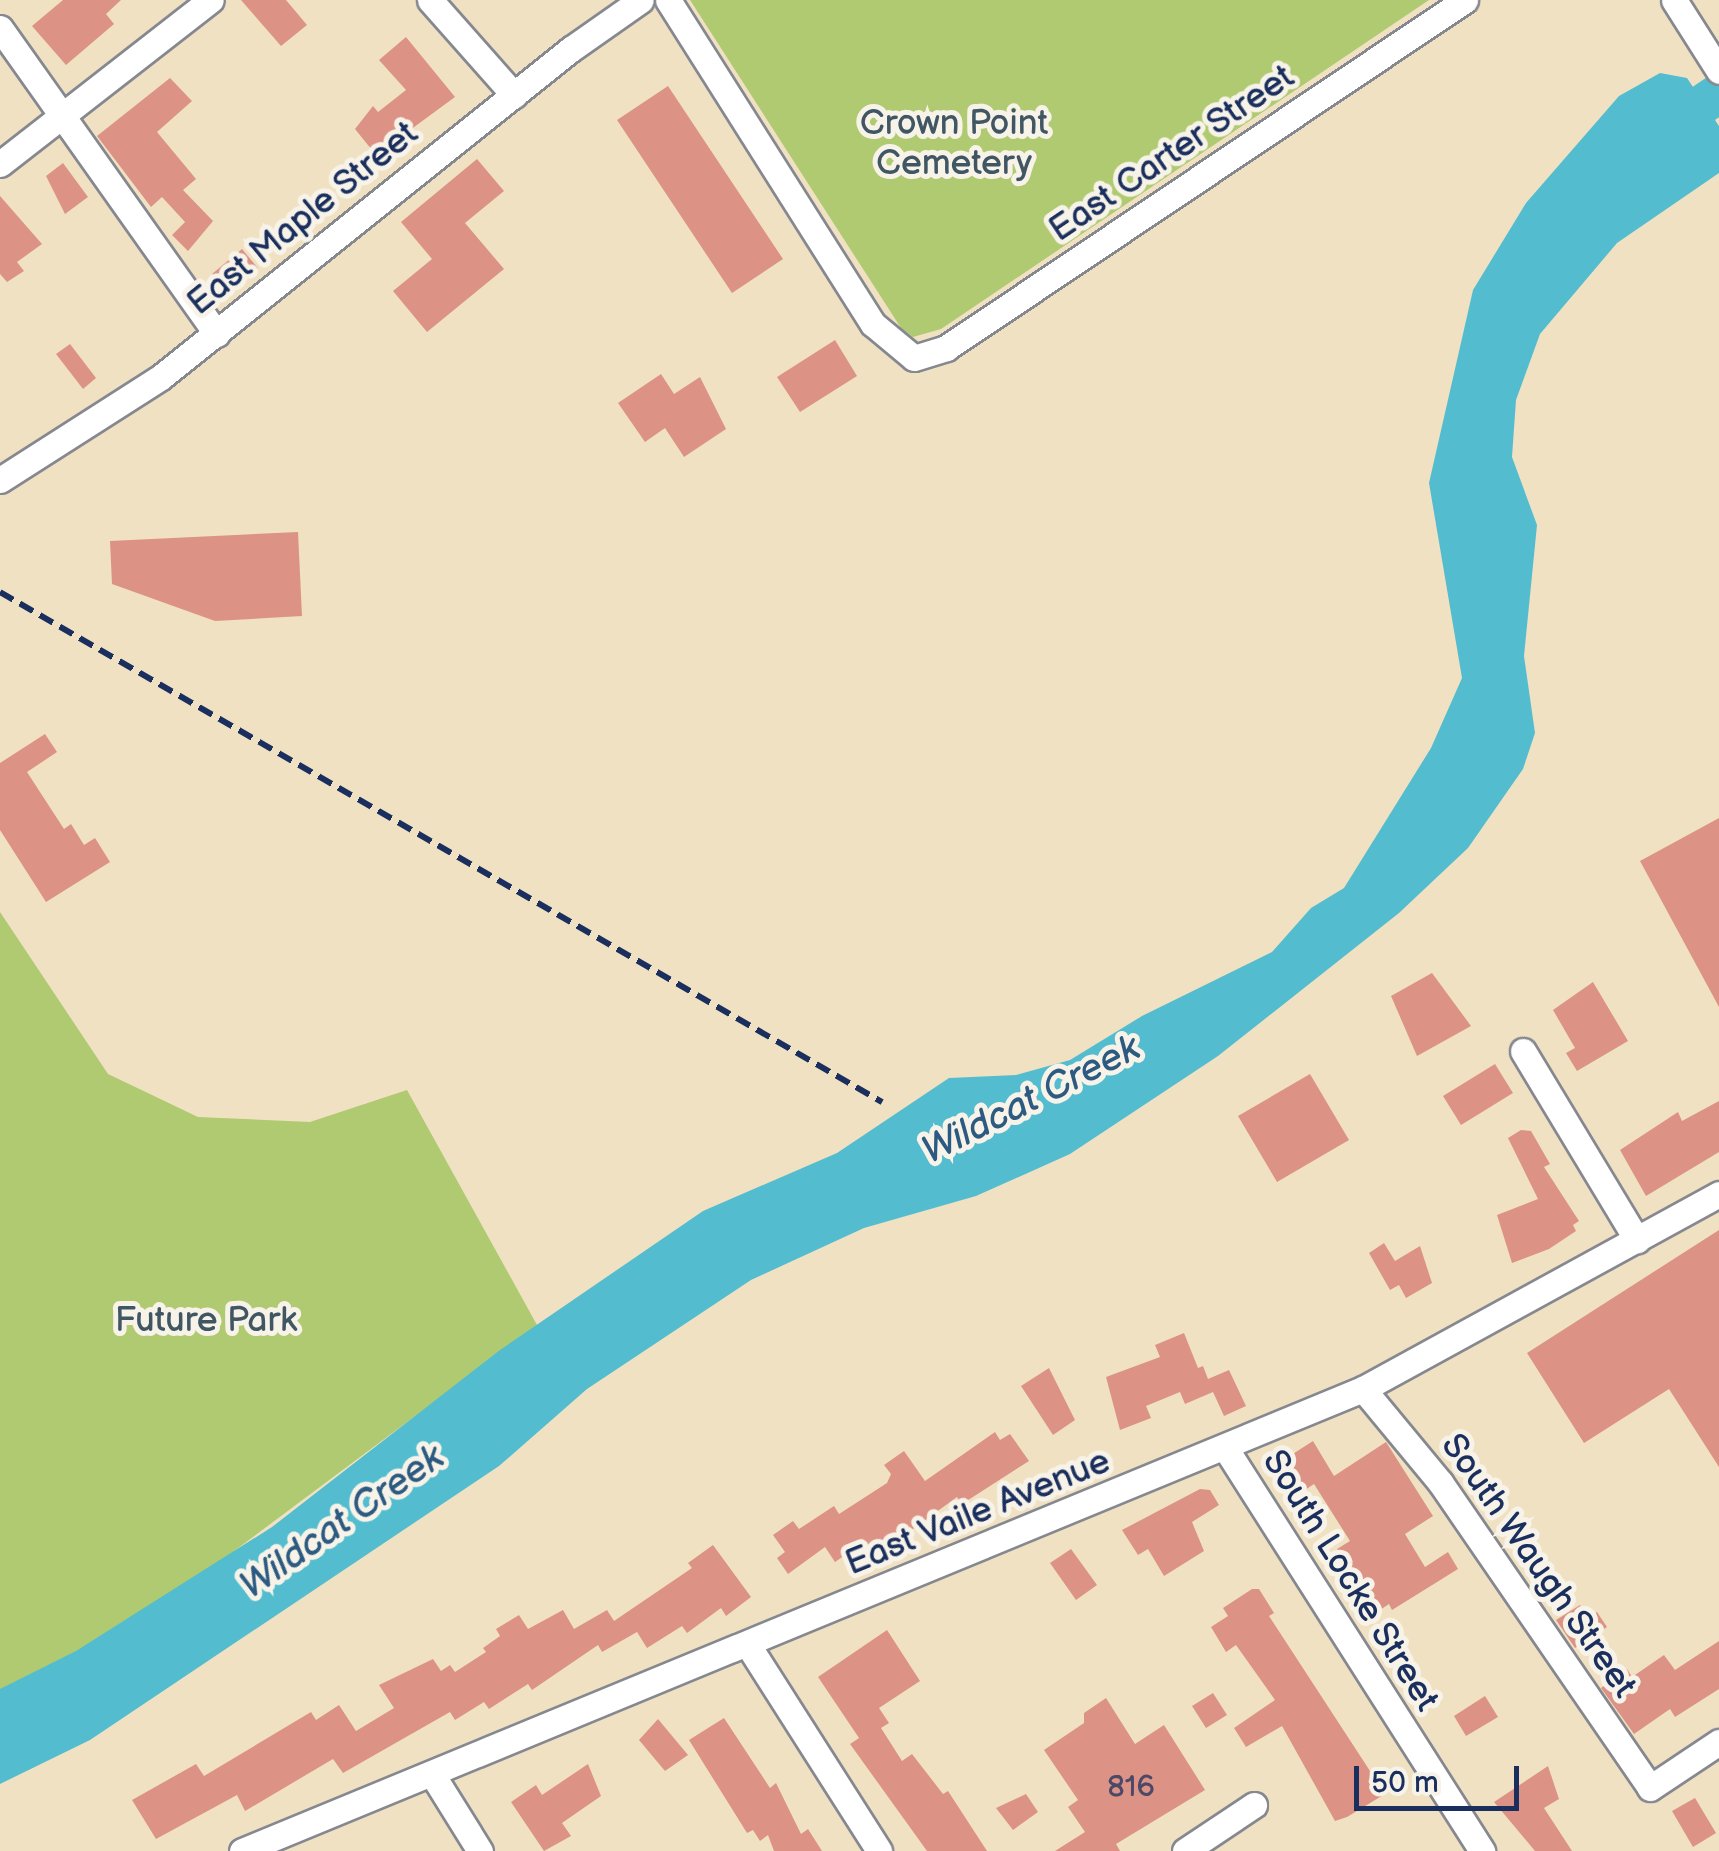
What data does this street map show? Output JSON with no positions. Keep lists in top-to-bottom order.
{
  "streets": {
    "street": [
      "East Carter Street",
      "East Maple Street",
      "East Vaile Avenue",
      "South Waugh Street",
      "South Locke Street"
    ]
  },
  "crossings": [
    ["East Vaile Avenue", "South Waugh Street"],
    ["East Vaile Avenue", "South Locke Street"]
  ],
  "water": ["Wildcat Creek"],
  "parks": ["Crown Point Cemetery", "Future Park"],
  "house_numbers": ["816"],
  "scale_bar": "50 m"
}
